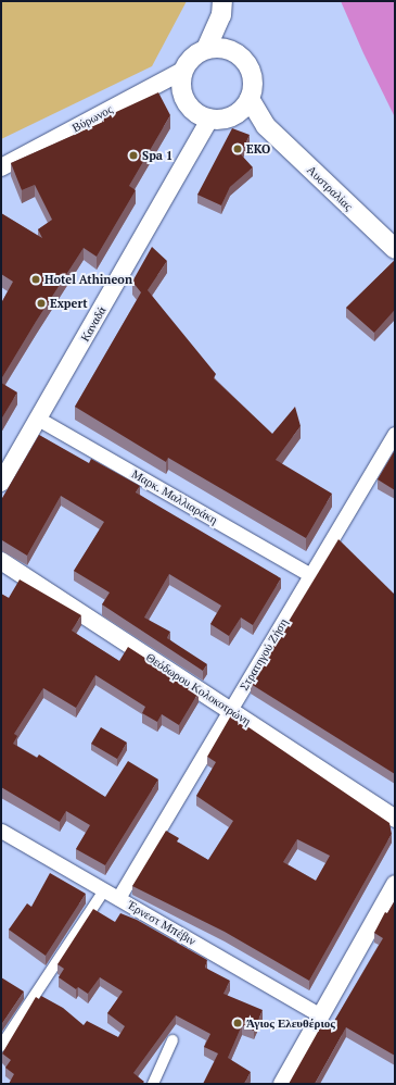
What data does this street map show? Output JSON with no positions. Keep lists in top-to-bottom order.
{
  "streets": {
    "main road": ["Αυστραλίας"],
    "street": [
      "Βύρωνος",
      "Καναδά",
      "Μαρκ. Μαλλιαράκη",
      "Στρατηγού Ζήση",
      "Θεόδωρου Κολοκοτρώνη",
      "Έρνεστ Μπέβιν"
    ]
  },
  "crossings": [
    ["Βύρωνος", "Καναδά"],
    ["Καναδά", "Μαρκ. Μαλλιαράκη"],
    ["Μαρκ. Μαλλιαράκη", "Στρατηγού Ζήση"],
    ["Στρατηγού Ζήση", "Θεόδωρου Κολοκοτρώνη"],
    ["Στρατηγού Ζήση", "Έρνεστ Μπέβιν"]
  ],
  "places": [
    "EKO",
    "Spa 1",
    "Hotel Athineon",
    "Expert",
    "Άγιος Ελευθέριος"
  ]
}
